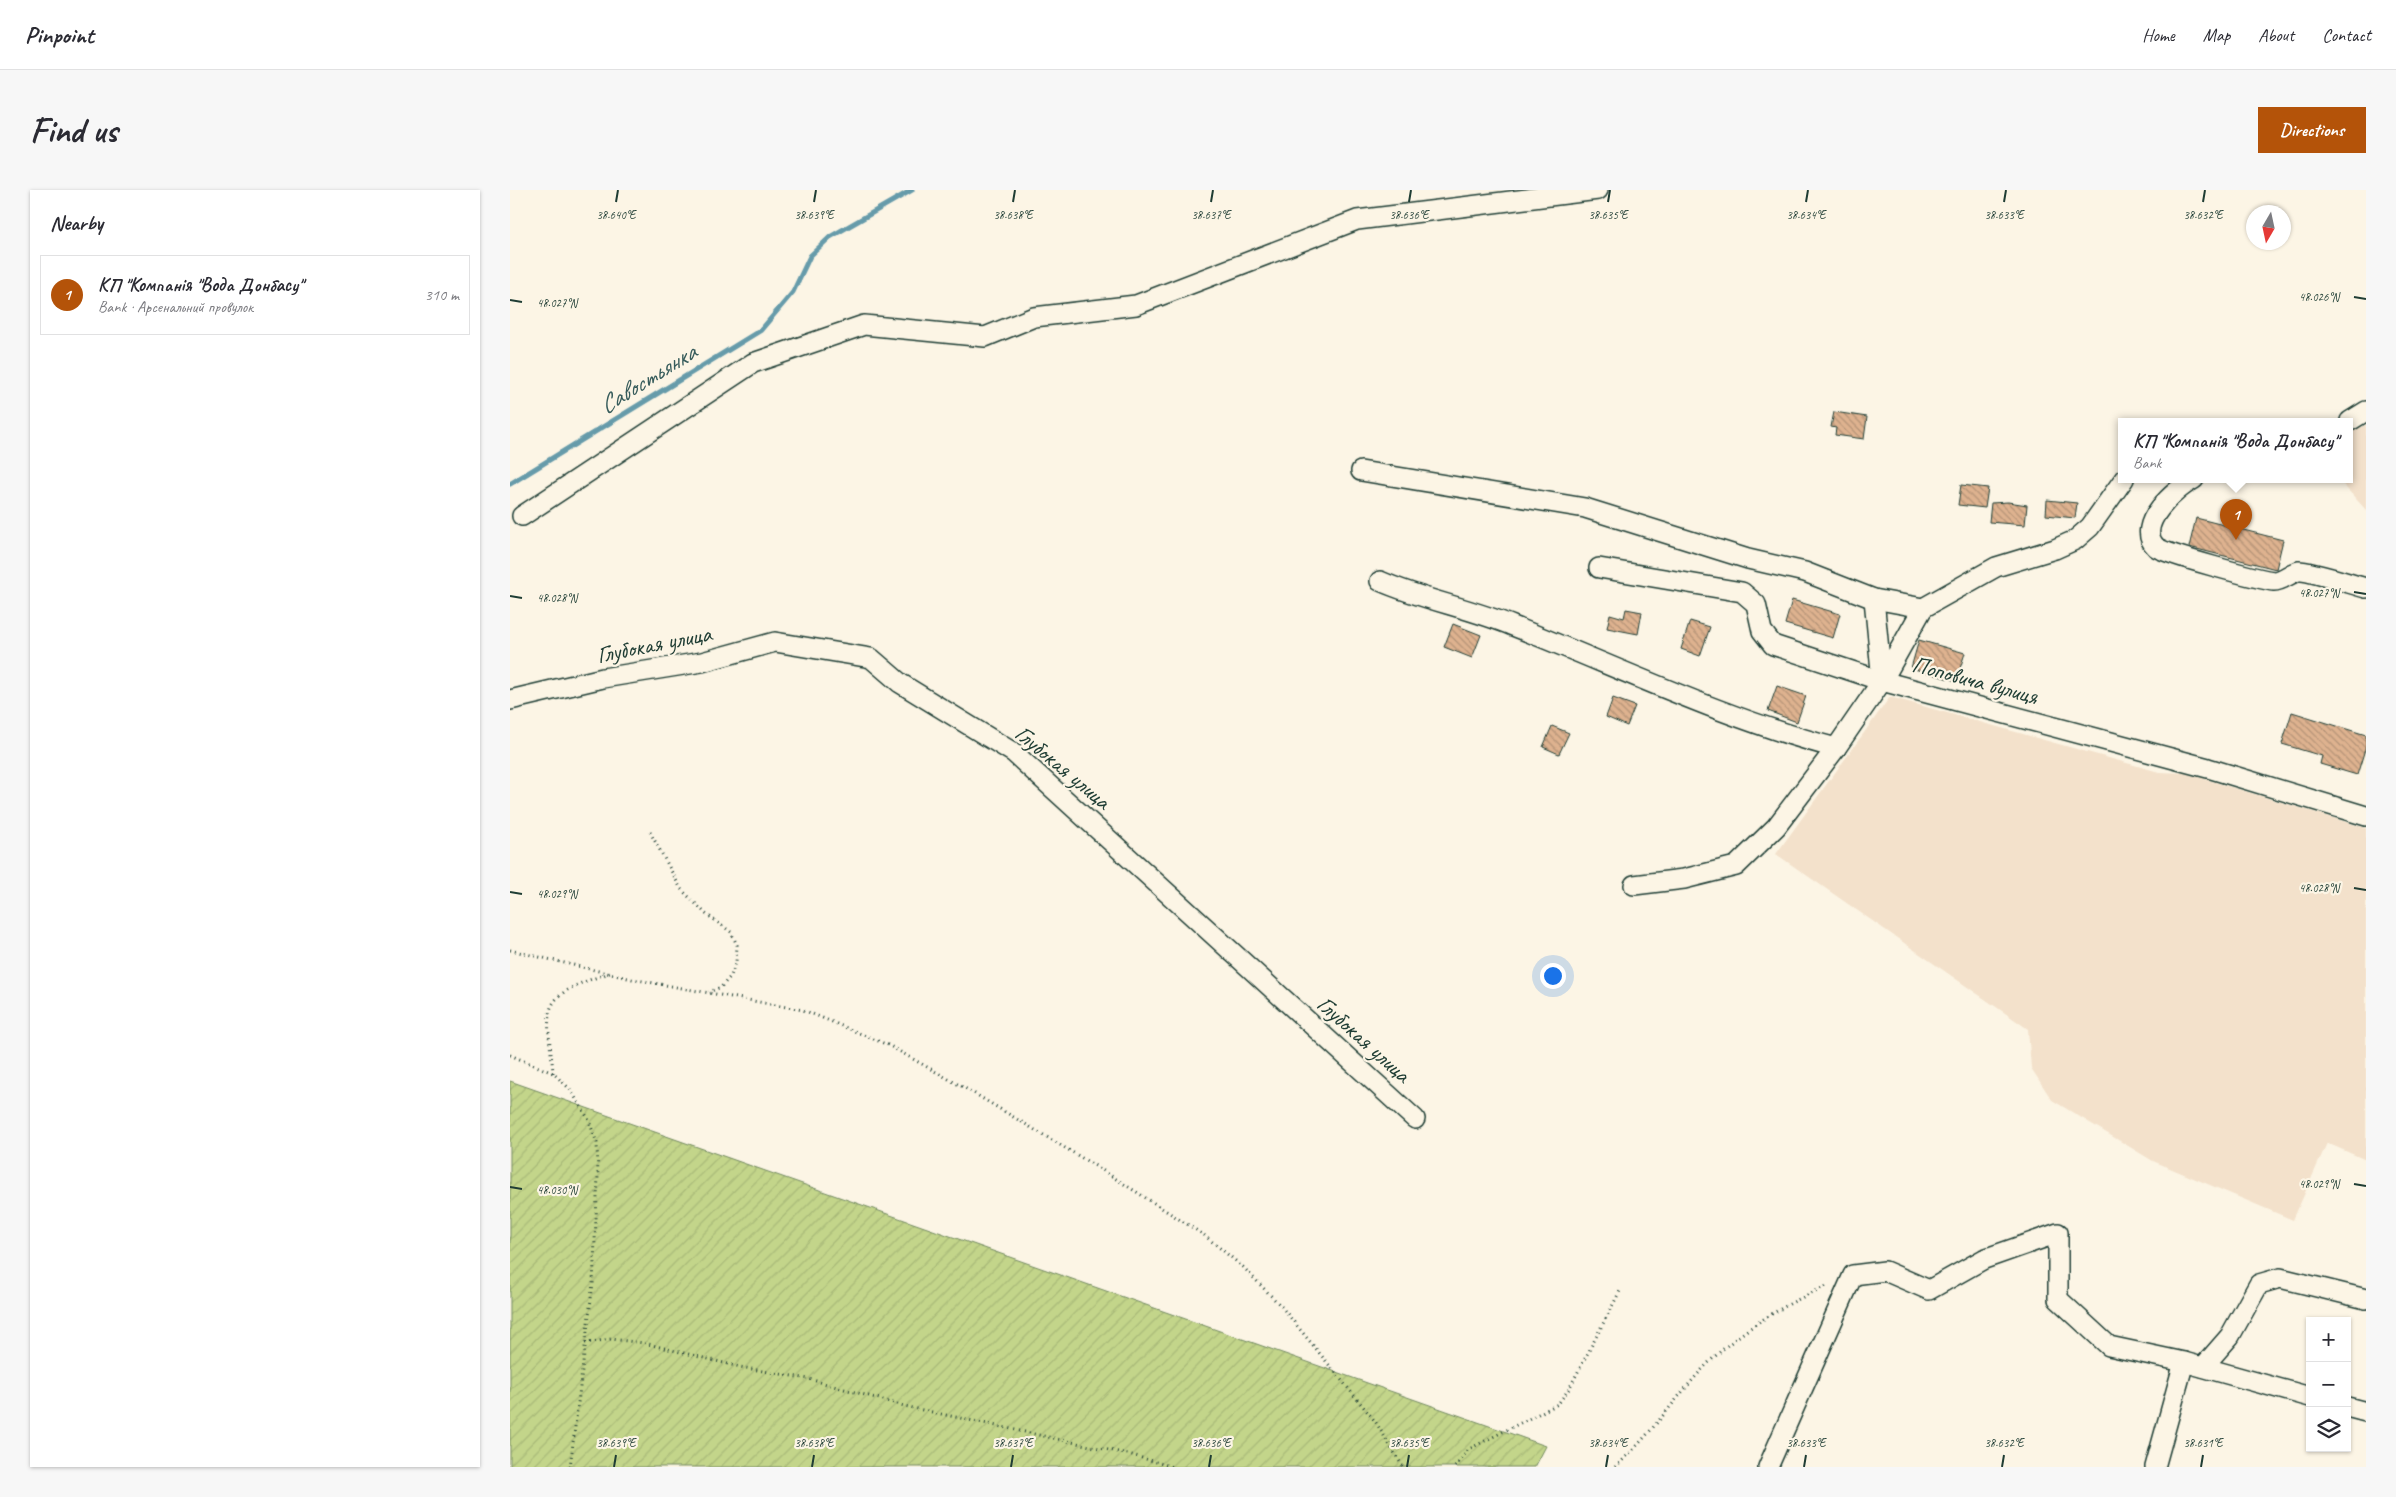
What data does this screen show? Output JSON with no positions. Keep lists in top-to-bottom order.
{
  "streets": {
    "street": ["Глубокая улица", "Поповича вулиця"]
  },
  "water": ["Савостьянка"],
  "north": "bottom",
  "page": {
    "header": "Pinpoint",
    "nav": [
      "Home",
      "Map",
      "About",
      "Contact"
    ],
    "buttons": "Directions",
    "title": "Find us",
    "heading": "Nearby",
    "list": [
      {
        "mark": "1",
        "name": "КП \"Компанія \"Вода Донбасу\"",
        "note": "Bank · Арсенальний провулок",
        "value": "310 m"
      }
    ],
    "popup": ["КП \"Компанія \"Вода Донбасу\"", "Bank"],
    "pins": "1",
    "map_buttons": ["+", "−"]
  },
  "coordinates": [
    "38.639°E",
    "38.638°E",
    "38.637°E",
    "38.636°E",
    "38.635°E",
    "38.634°E",
    "38.633°E",
    "38.632°E",
    "38.640°E",
    "48.026°N",
    "48.027°N",
    "48.028°N",
    "48.029°N",
    "48.030°N",
    "38.631°E"
  ]
}
